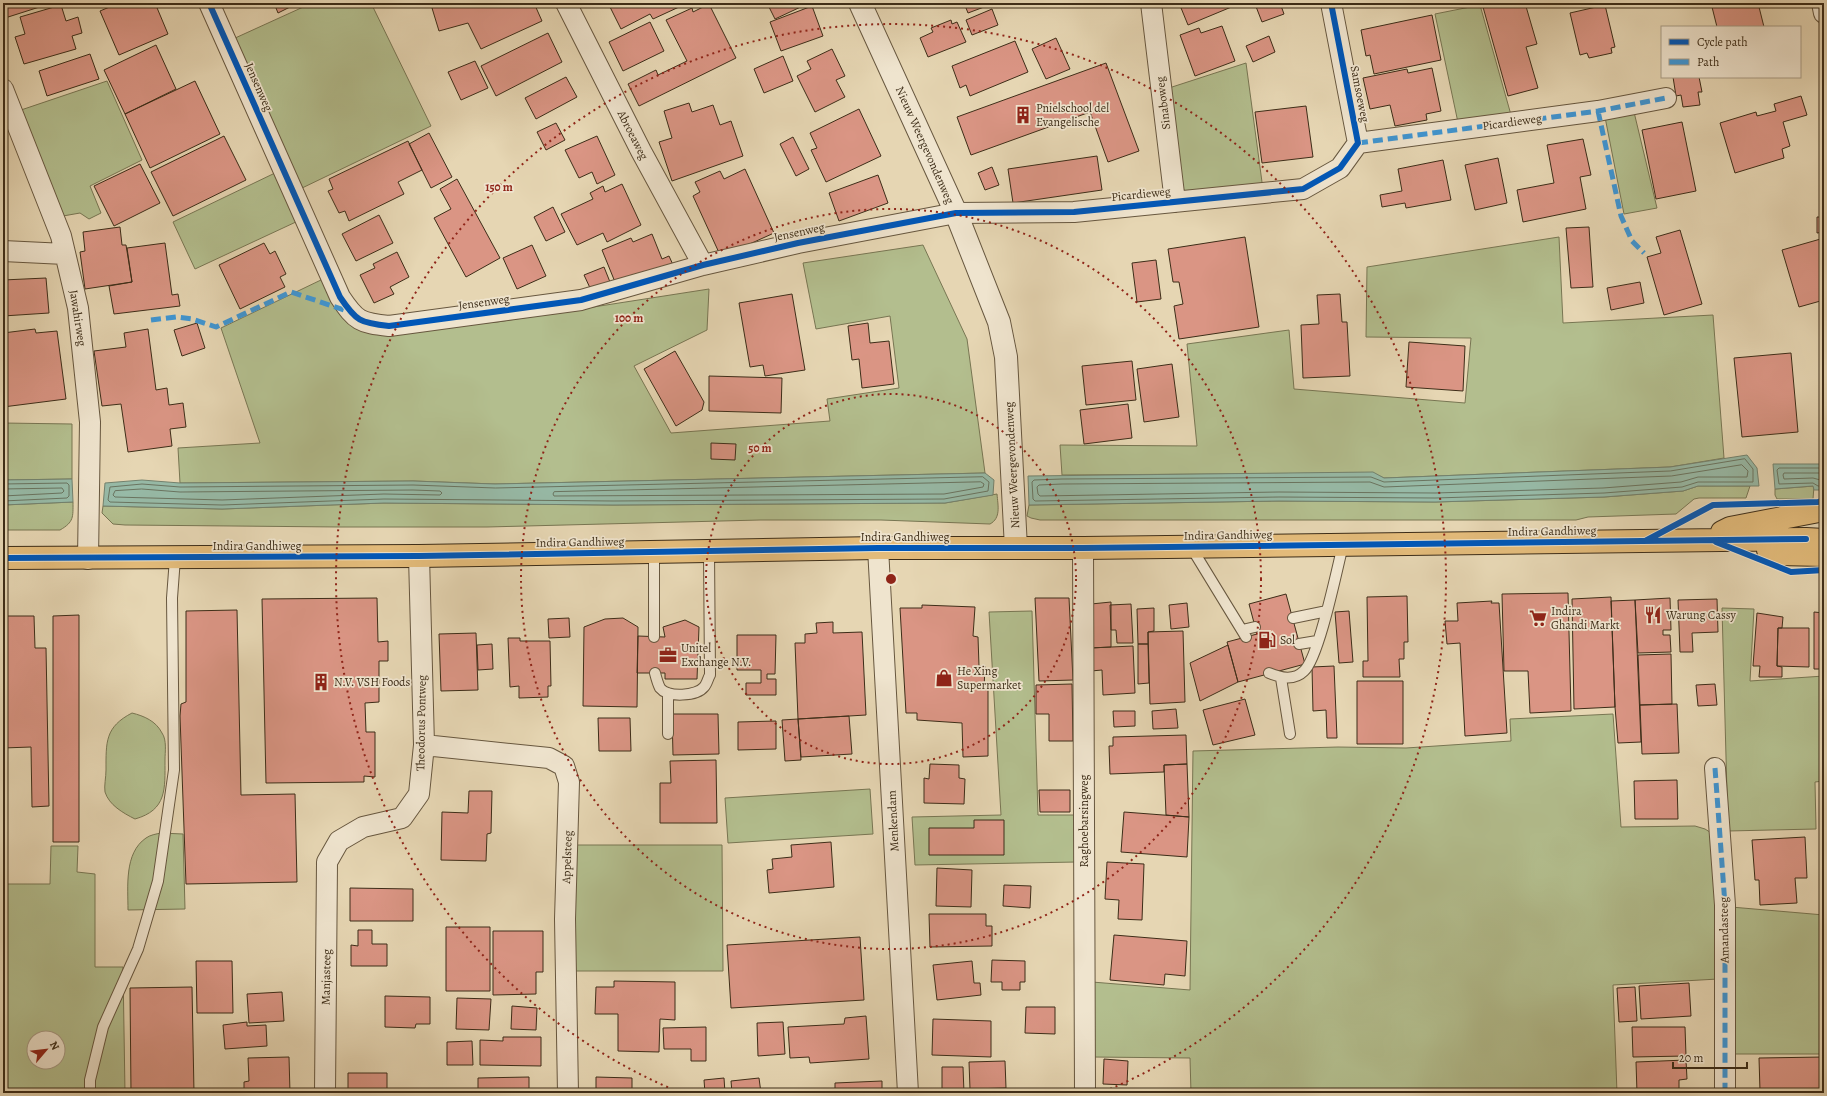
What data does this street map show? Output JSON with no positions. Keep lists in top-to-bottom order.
{
  "streets": {
    "main road": ["Indira Gandhiweg"],
    "street": [
      "Jensenweg",
      "Samsoeweg",
      "Sinaboweg",
      "Picardieweg",
      "Abroeaweg",
      "Nieuw Weergevondenweg",
      "Jawahirweg",
      "Theodorus Pontweg",
      "Menkendam",
      "Raghoebarsingweg",
      "Appelsteeg",
      "Amandasteeg",
      "Manjasteeg"
    ]
  },
  "crossings": [
    ["Jensenweg", "Picardieweg"],
    ["Jensenweg", "Abroeaweg"],
    ["Jensenweg", "Nieuw Weergevondenweg"],
    ["Samsoeweg", "Picardieweg"],
    ["Sinaboweg", "Picardieweg"],
    ["Picardieweg", "Nieuw Weergevondenweg"],
    ["Nieuw Weergevondenweg", "Indira Gandhiweg"],
    ["Jawahirweg", "Indira Gandhiweg"],
    ["Indira Gandhiweg", "Theodorus Pontweg"],
    ["Indira Gandhiweg", "Menkendam"],
    ["Indira Gandhiweg", "Raghoebarsingweg"],
    ["Theodorus Pontweg", "Appelsteeg"],
    ["Theodorus Pontweg", "Manjasteeg"]
  ],
  "places": {
    "building": ["Pnielschool del Evangelische", "N.V. VSH Foods"],
    "restaurant": ["Warung Cassy"],
    "supermarket": ["Indira Ghandi Markt"],
    "fuel station": ["Sol"],
    "office": ["Unitel Exchange N.V."],
    "shop": ["He Xing Supermarket"]
  },
  "legend": ["Cycle path", "Path"],
  "scale_bar": "20 m",
  "north": "top right",
  "rings": ["150 m", "100 m", "50 m"]
}
